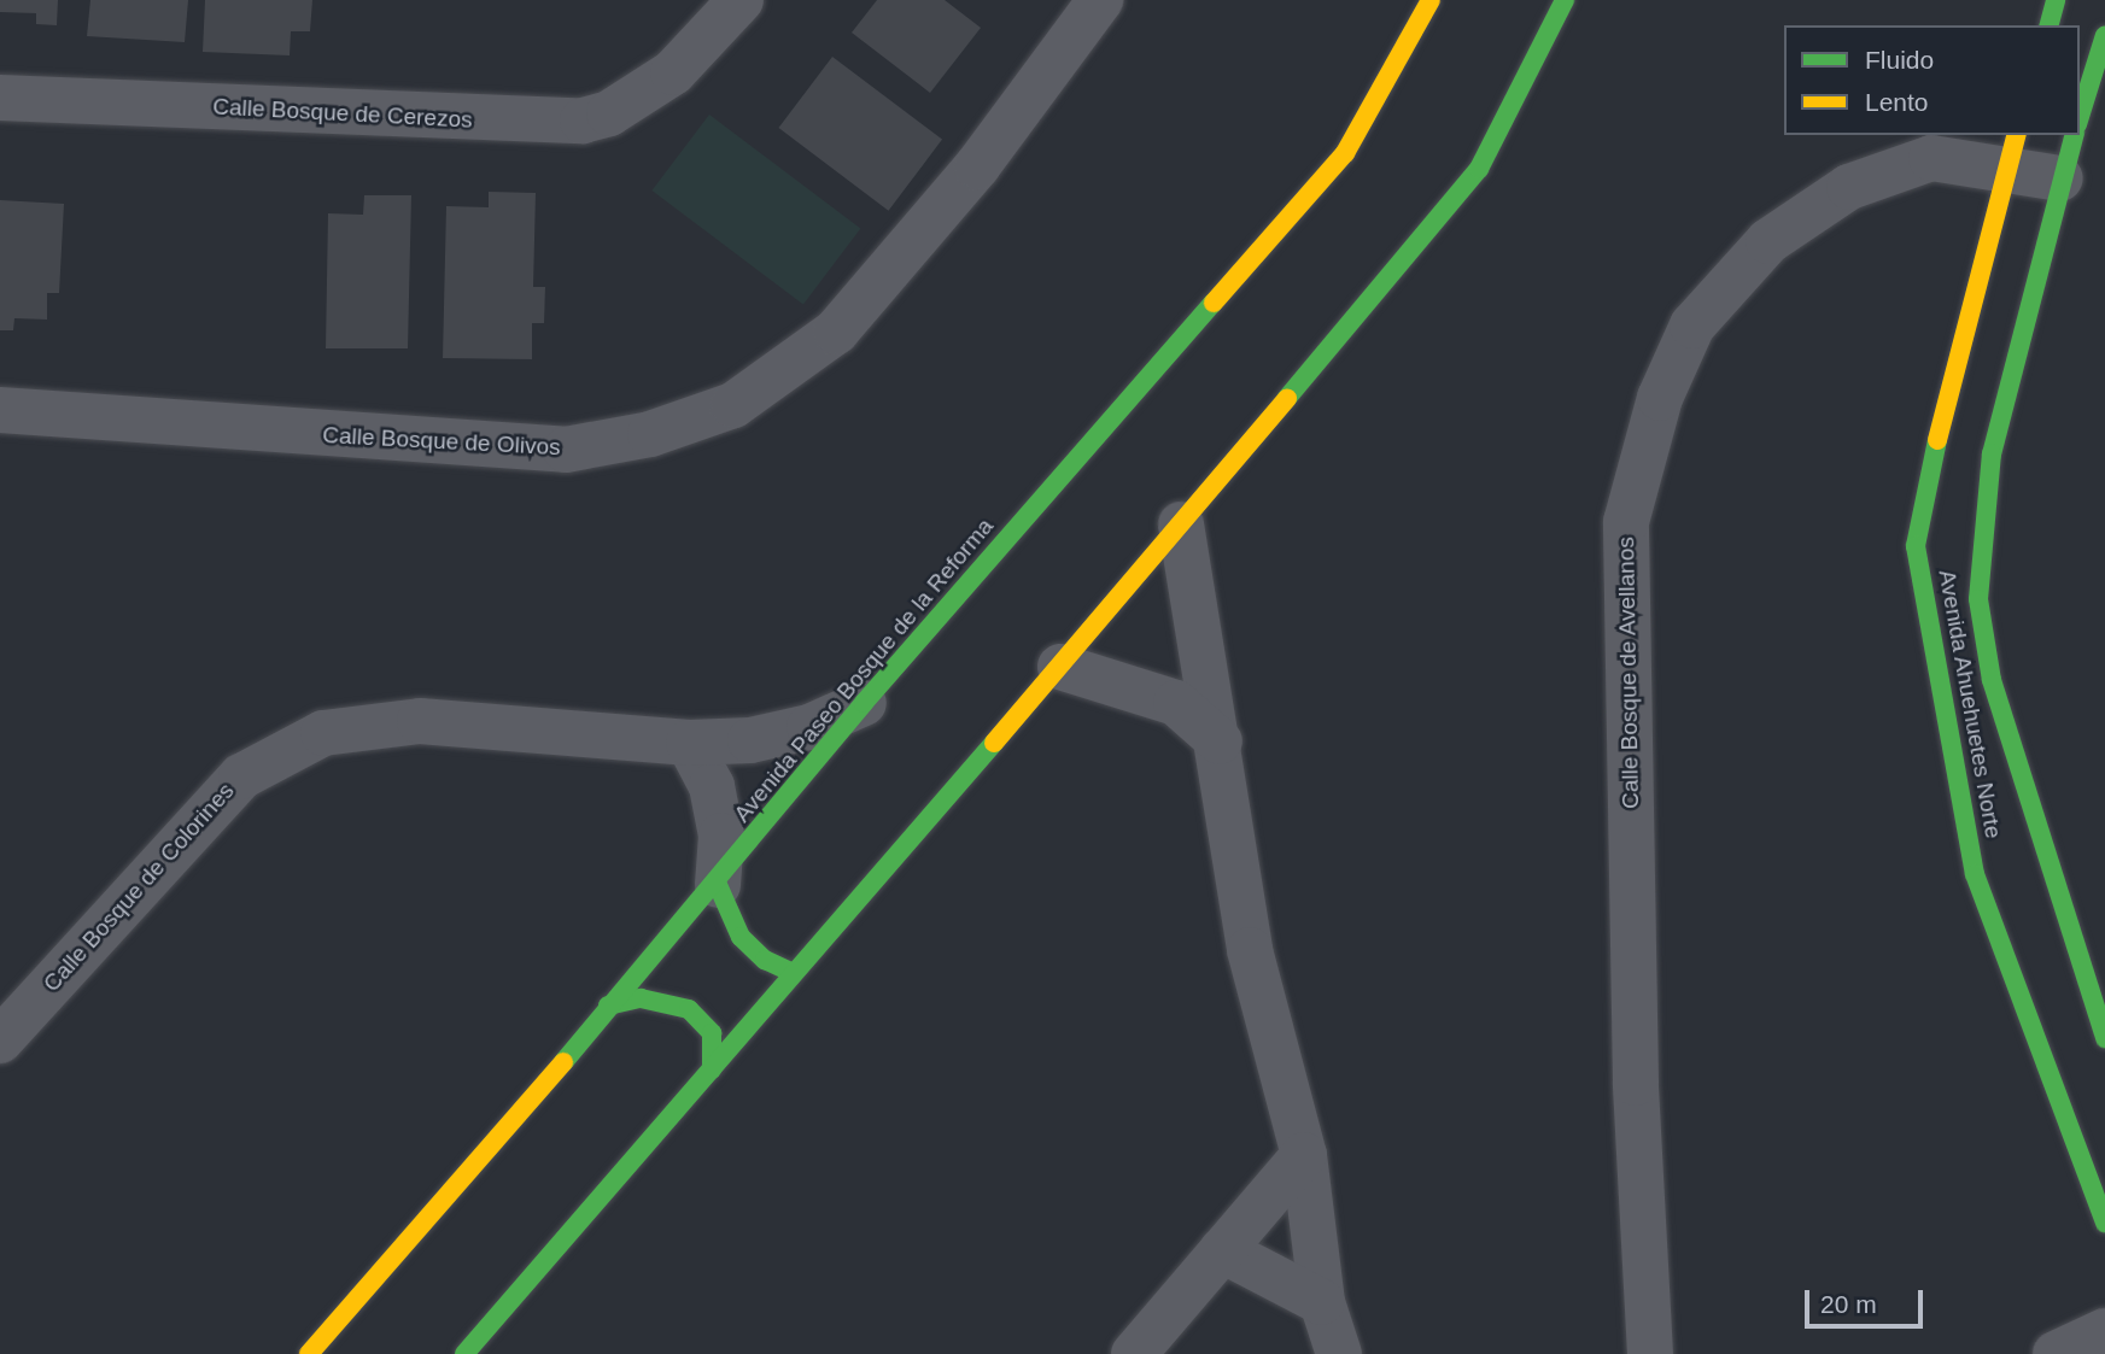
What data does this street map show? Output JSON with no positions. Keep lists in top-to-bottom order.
{
  "streets": {
    "main road": ["Avenida Paseo Bosque de la Reforma", "Avenida Ahuehuetes Norte"],
    "street": [
      "Calle Bosque de Cerezos",
      "Calle Bosque de Olivos",
      "Calle Bosque de Avellanos",
      "Calle Bosque de Colorines"
    ]
  },
  "crossings": [
    ["Avenida Paseo Bosque de la Reforma", "Calle Bosque de Colorines"],
    ["Calle Bosque de Avellanos", "Avenida Ahuehuetes Norte"]
  ],
  "legend": ["Fluido", "Lento"],
  "scale_bar": "20 m"
}
